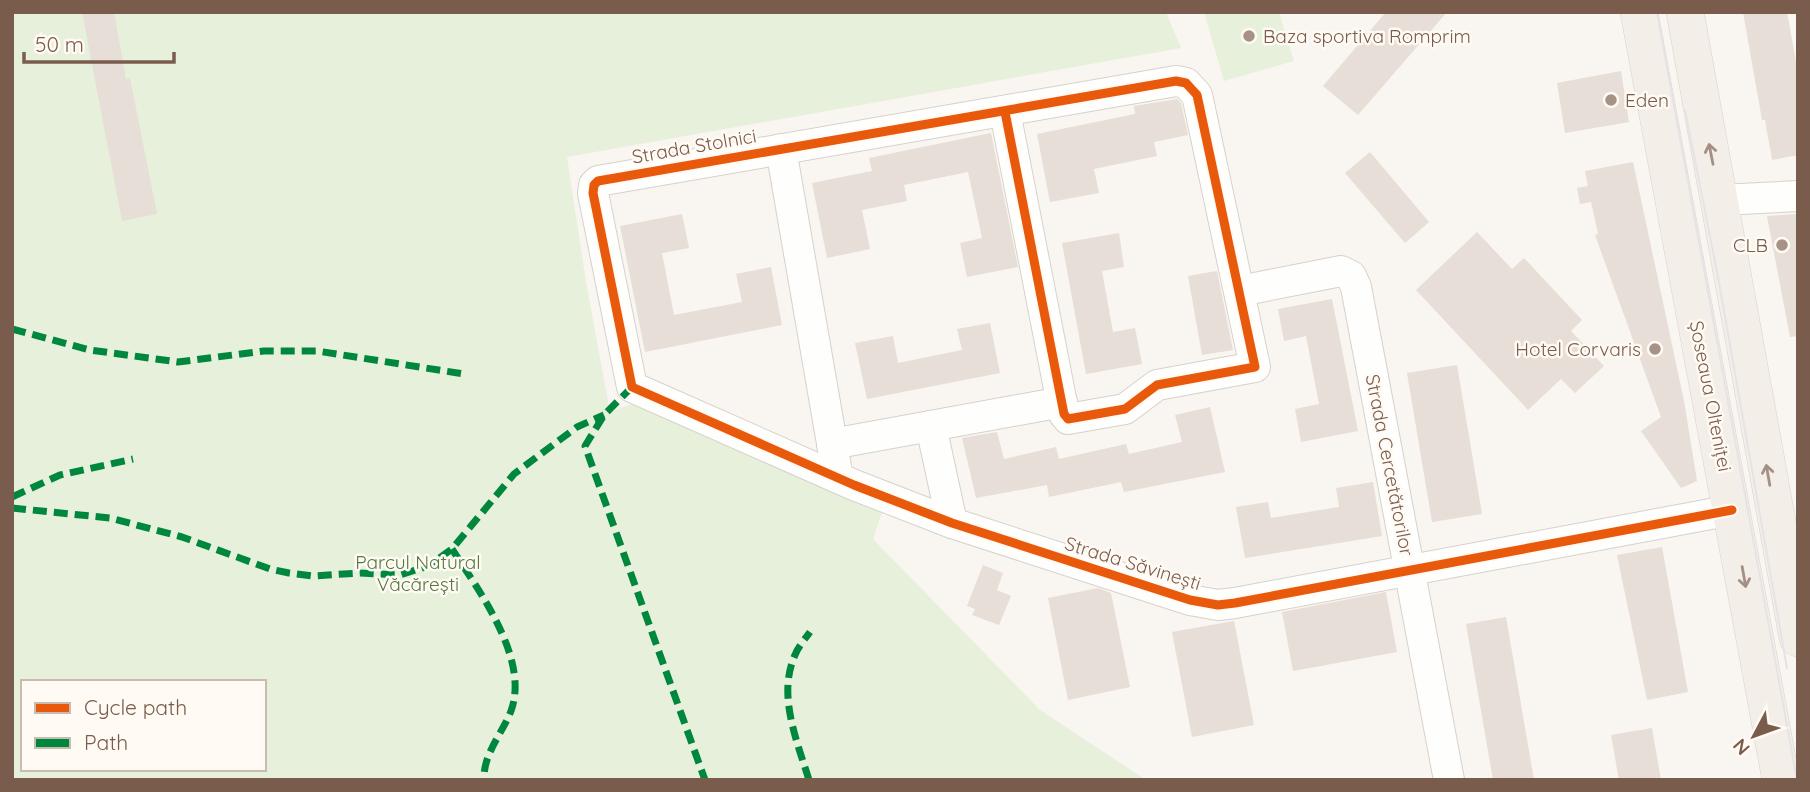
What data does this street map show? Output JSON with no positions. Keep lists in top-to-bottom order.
{
  "streets": {
    "main road": ["Șoseaua Olteniței"],
    "street": ["Strada Stolnici", "Strada Cercetătorilor", "Strada Săvinești"]
  },
  "crossings": [
    ["Strada Stolnici", "Strada Cercetătorilor"],
    ["Strada Stolnici", "Strada Săvinești"],
    ["Șoseaua Olteniței", "Strada Săvinești"],
    ["Strada Cercetătorilor", "Strada Săvinești"]
  ],
  "parks": ["Parcul Natural Văcărești"],
  "places": [
    "Baza sportiva Romprim",
    "Eden",
    "CLB",
    "Hotel Corvaris"
  ],
  "legend": ["Cycle path", "Path"],
  "scale_bar": "50 m",
  "north": "bottom left"
}
